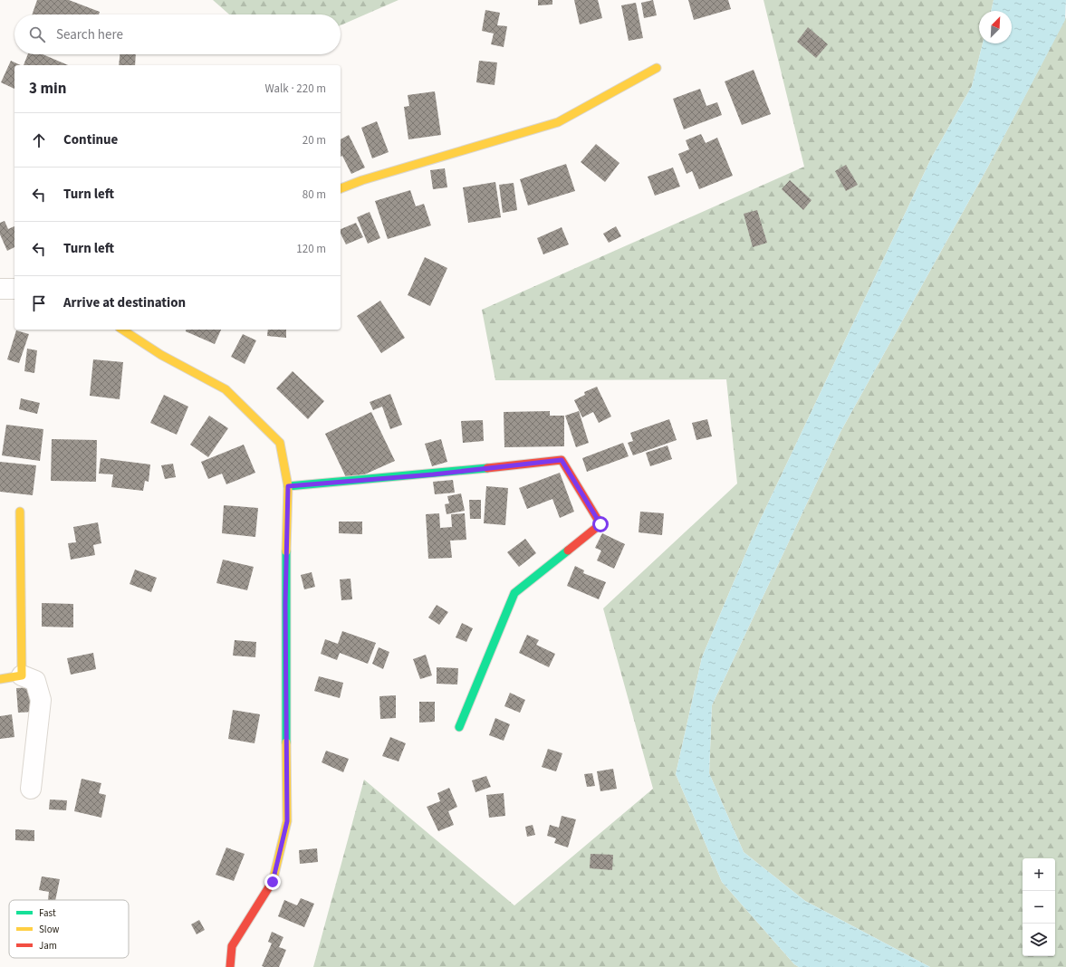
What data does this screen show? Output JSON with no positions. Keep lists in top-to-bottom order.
{
  "legend": ["Fast", "Slow", "Jam"],
  "north": "top right",
  "page": {
    "search": "Search here",
    "heading": ["3 min", "Walk · 220 m"],
    "list": [
      ["Continue", "20 m"],
      ["Turn left", "80 m"],
      ["Turn left", "120 m"],
      "Arrive at destination"
    ],
    "map_buttons": ["+", "−"]
  }
}
